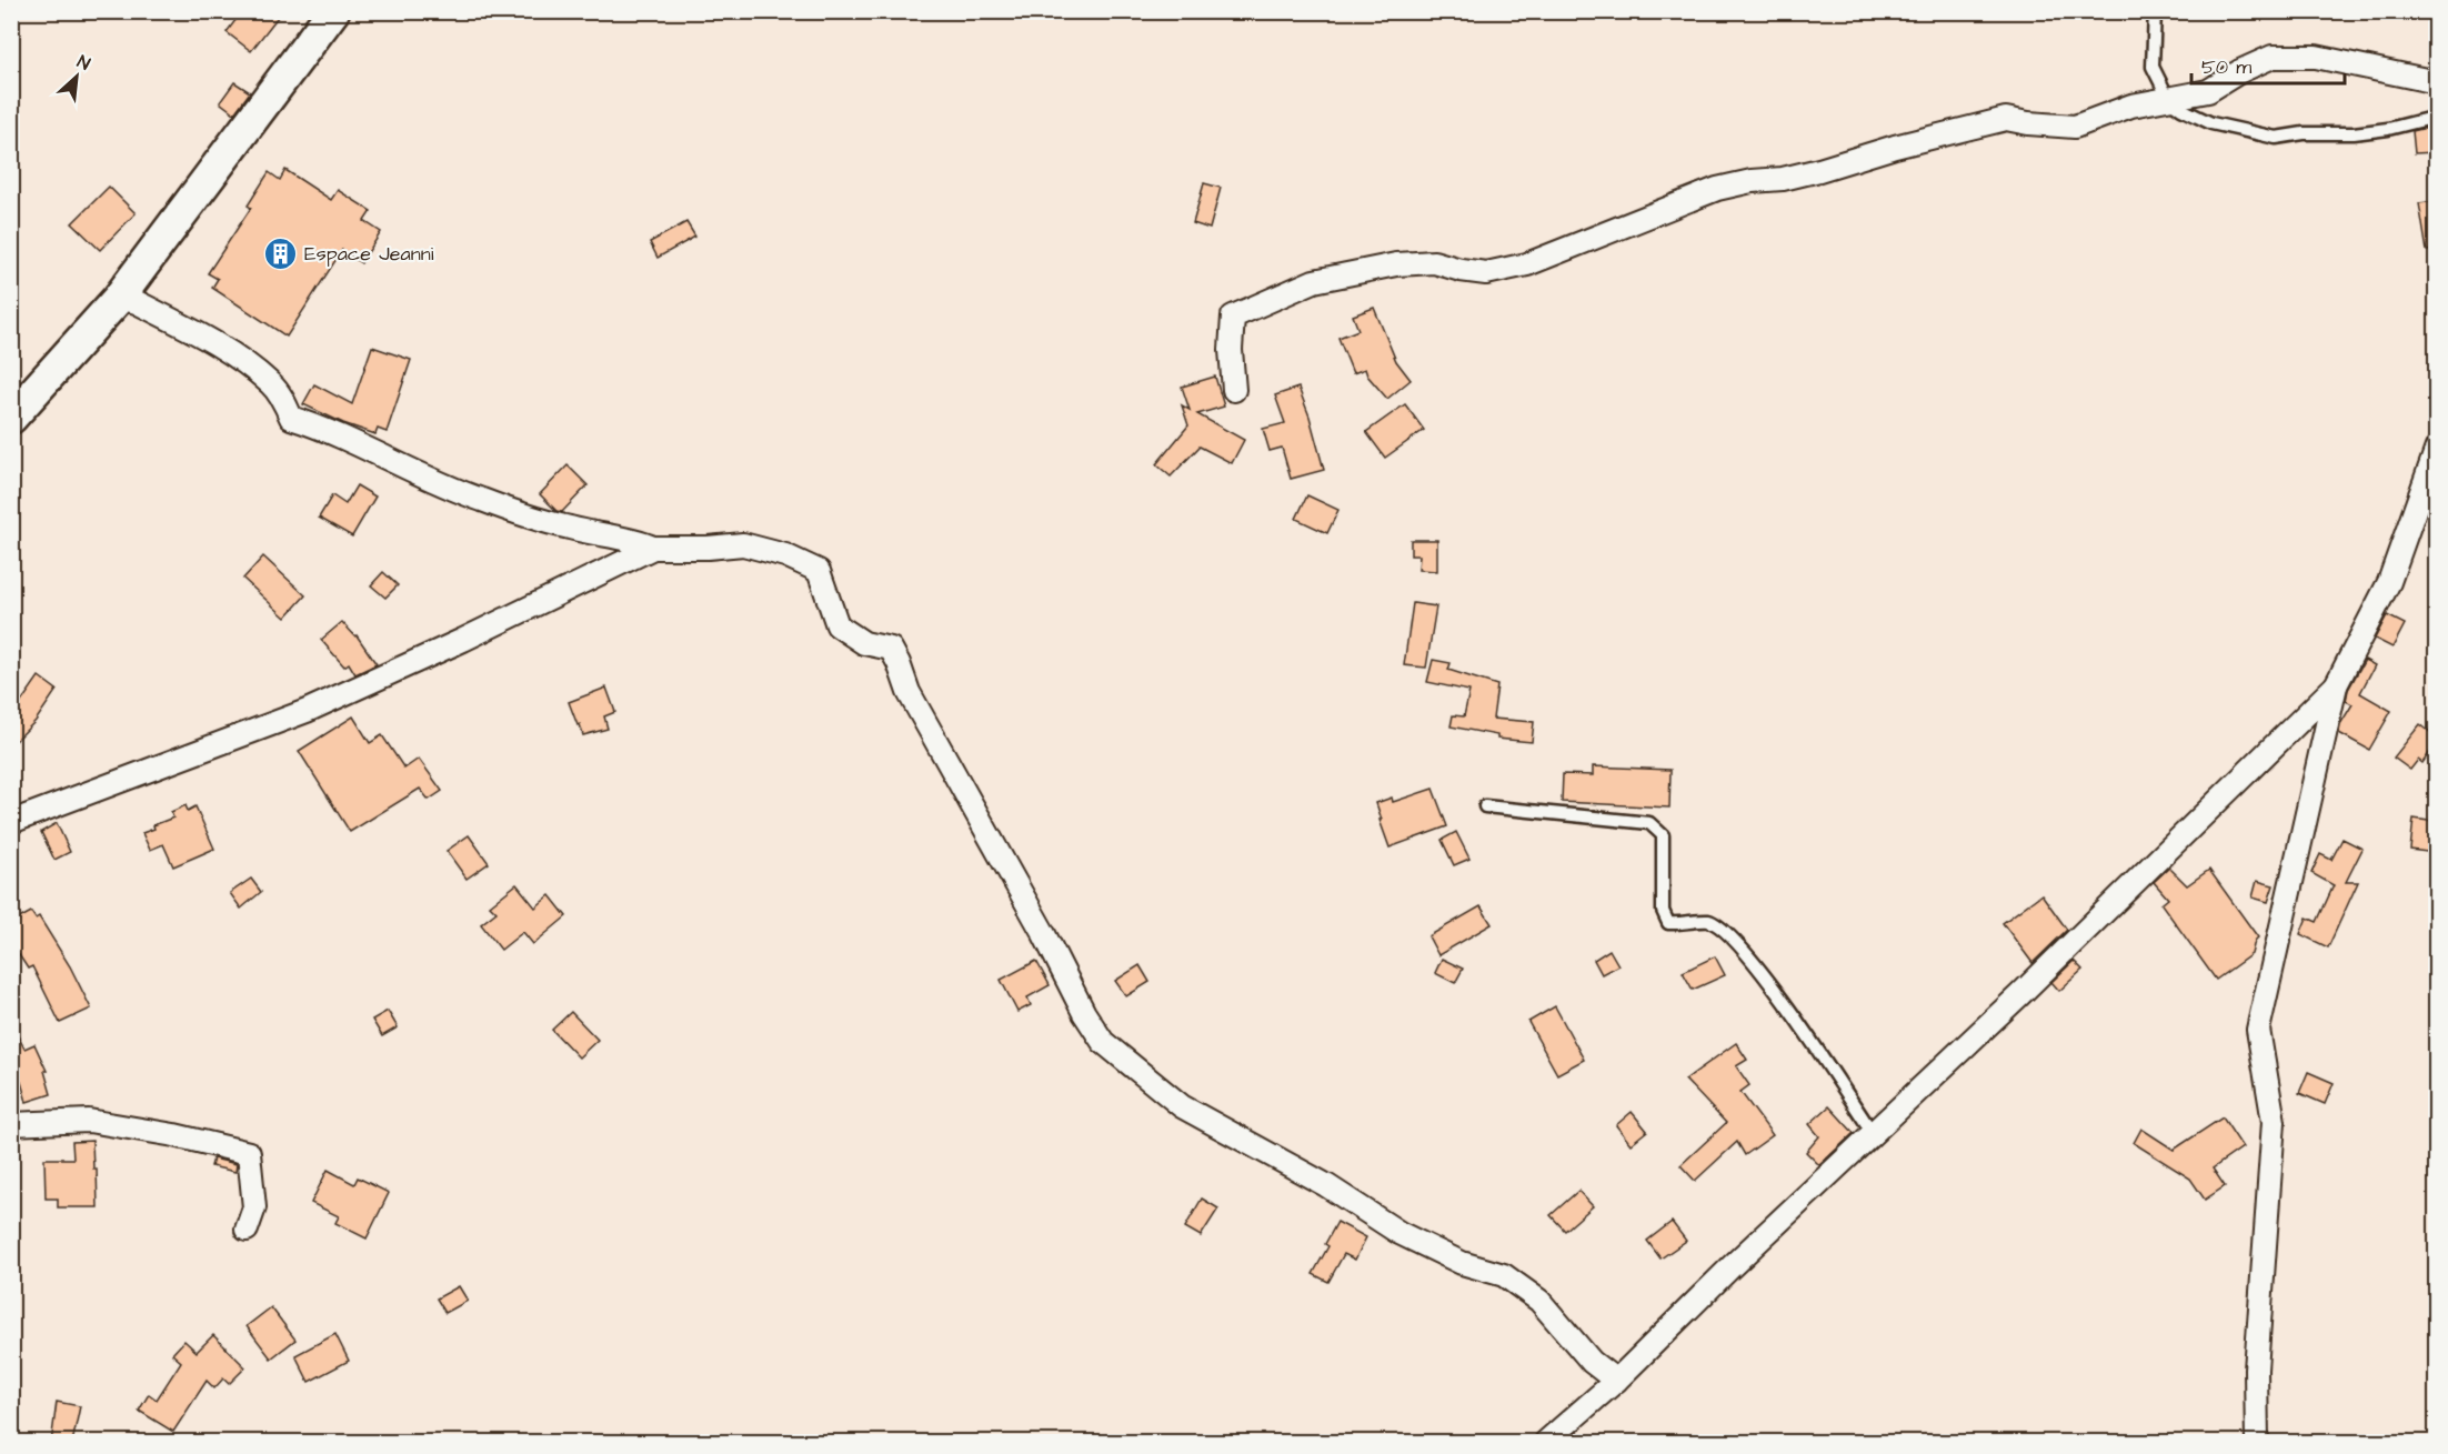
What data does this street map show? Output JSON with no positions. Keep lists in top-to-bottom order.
{
  "places": {
    "building": ["Espace Jeanni"]
  },
  "scale_bar": "50 m",
  "north": "top right"
}
